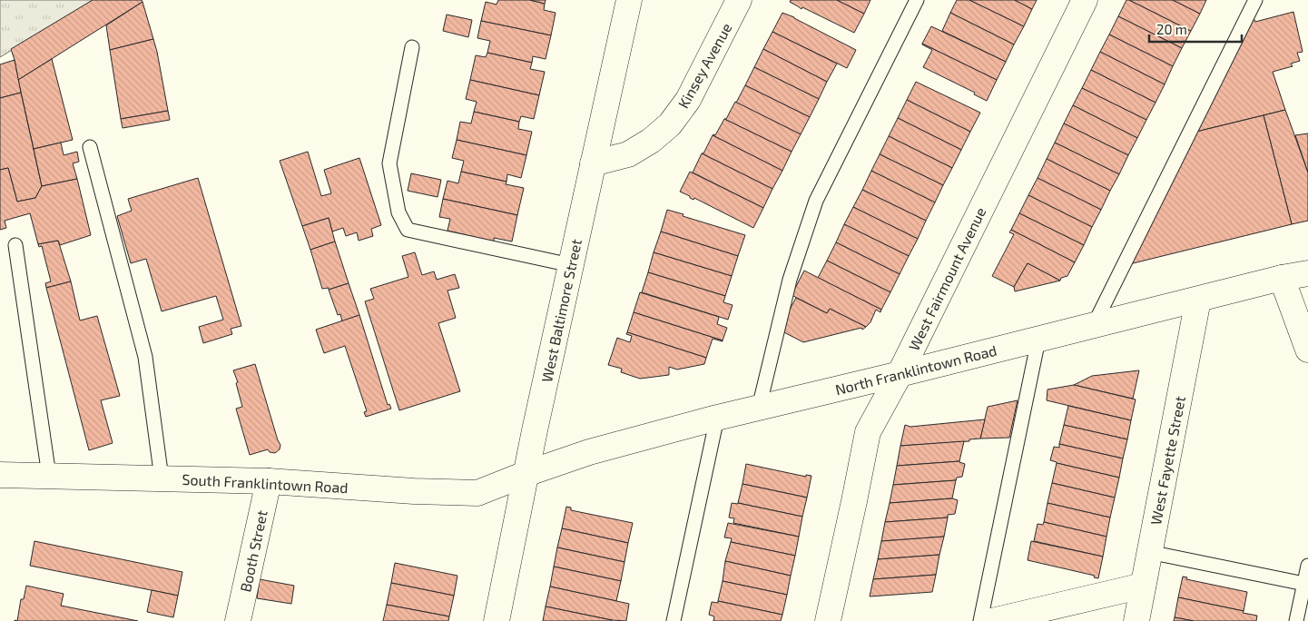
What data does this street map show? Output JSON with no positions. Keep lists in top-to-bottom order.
{
  "streets": {
    "street": [
      "Kinsey Avenue",
      "West Fairmount Avenue",
      "West Baltimore Street",
      "North Franklintown Road",
      "West Fayette Street",
      "South Franklintown Road",
      "Booth Street"
    ]
  },
  "crossings": [
    ["Kinsey Avenue", "West Baltimore Street"],
    ["West Fairmount Avenue", "North Franklintown Road"],
    ["West Baltimore Street", "North Franklintown Road"],
    ["West Baltimore Street", "South Franklintown Road"],
    ["North Franklintown Road", "West Fayette Street"],
    ["North Franklintown Road", "South Franklintown Road"],
    ["South Franklintown Road", "Booth Street"]
  ],
  "scale_bar": "20 m"
}
